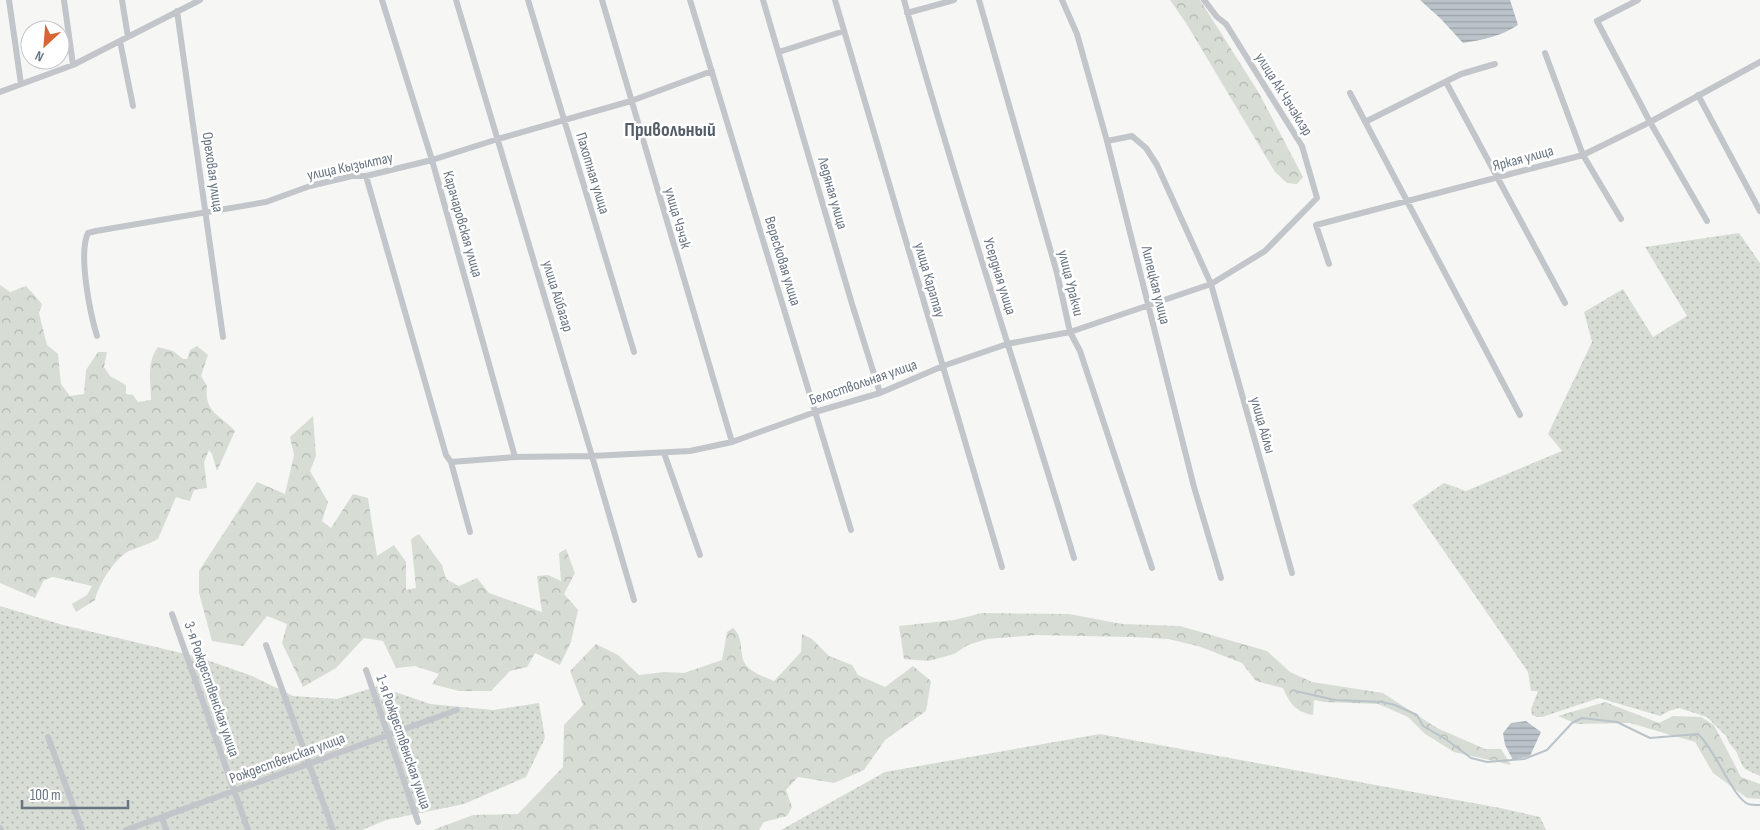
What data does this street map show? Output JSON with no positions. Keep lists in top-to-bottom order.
{
  "streets": {
    "street": [
      "улица Ак Чэчэклэр",
      "Яркая улица",
      "улица Кызылтау",
      "Ореховая улица",
      "Пахотная улица",
      "Ледяная улица",
      "улица Чэчэк",
      "Карачаровская улица",
      "Вересковая улица",
      "Усердная улица",
      "улица Каратау",
      "улица Уракчи",
      "Липецкая улица",
      "улица Айбагар",
      "Белоствольная улица",
      "улица Айлы",
      "3-я Рождественская улица",
      "1-я Рождественская улица",
      "Рождественская улица"
    ]
  },
  "crossings": [
    ["улица Ак Чэчэклэр", "Белоствольная улица"],
    ["улица Кызылтау", "Ореховая улица"],
    ["улица Кызылтау", "Пахотная улица"],
    ["улица Кызылтау", "улица Чэчэк"],
    ["улица Кызылтау", "Карачаровская улица"],
    ["улица Кызылтау", "Вересковая улица"],
    ["улица Кызылтау", "улица Айбагар"],
    ["Ледяная улица", "Белоствольная улица"],
    ["улица Чэчэк", "Белоствольная улица"],
    ["Карачаровская улица", "Белоствольная улица"],
    ["Вересковая улица", "Белоствольная улица"],
    ["Усердная улица", "Белоствольная улица"],
    ["улица Каратау", "Белоствольная улица"],
    ["улица Уракчи", "Белоствольная улица"],
    ["Липецкая улица", "Белоствольная улица"],
    ["Липецкая улица", "улица Айлы"],
    ["улица Айбагар", "Белоствольная улица"],
    ["Белоствольная улица", "улица Айлы"],
    ["3-я Рождественская улица", "Рождественская улица"],
    ["1-я Рождественская улица", "Рождественская улица"]
  ],
  "districts": ["Привольный"],
  "scale_bar": "100 m",
  "north": "bottom left"
}
